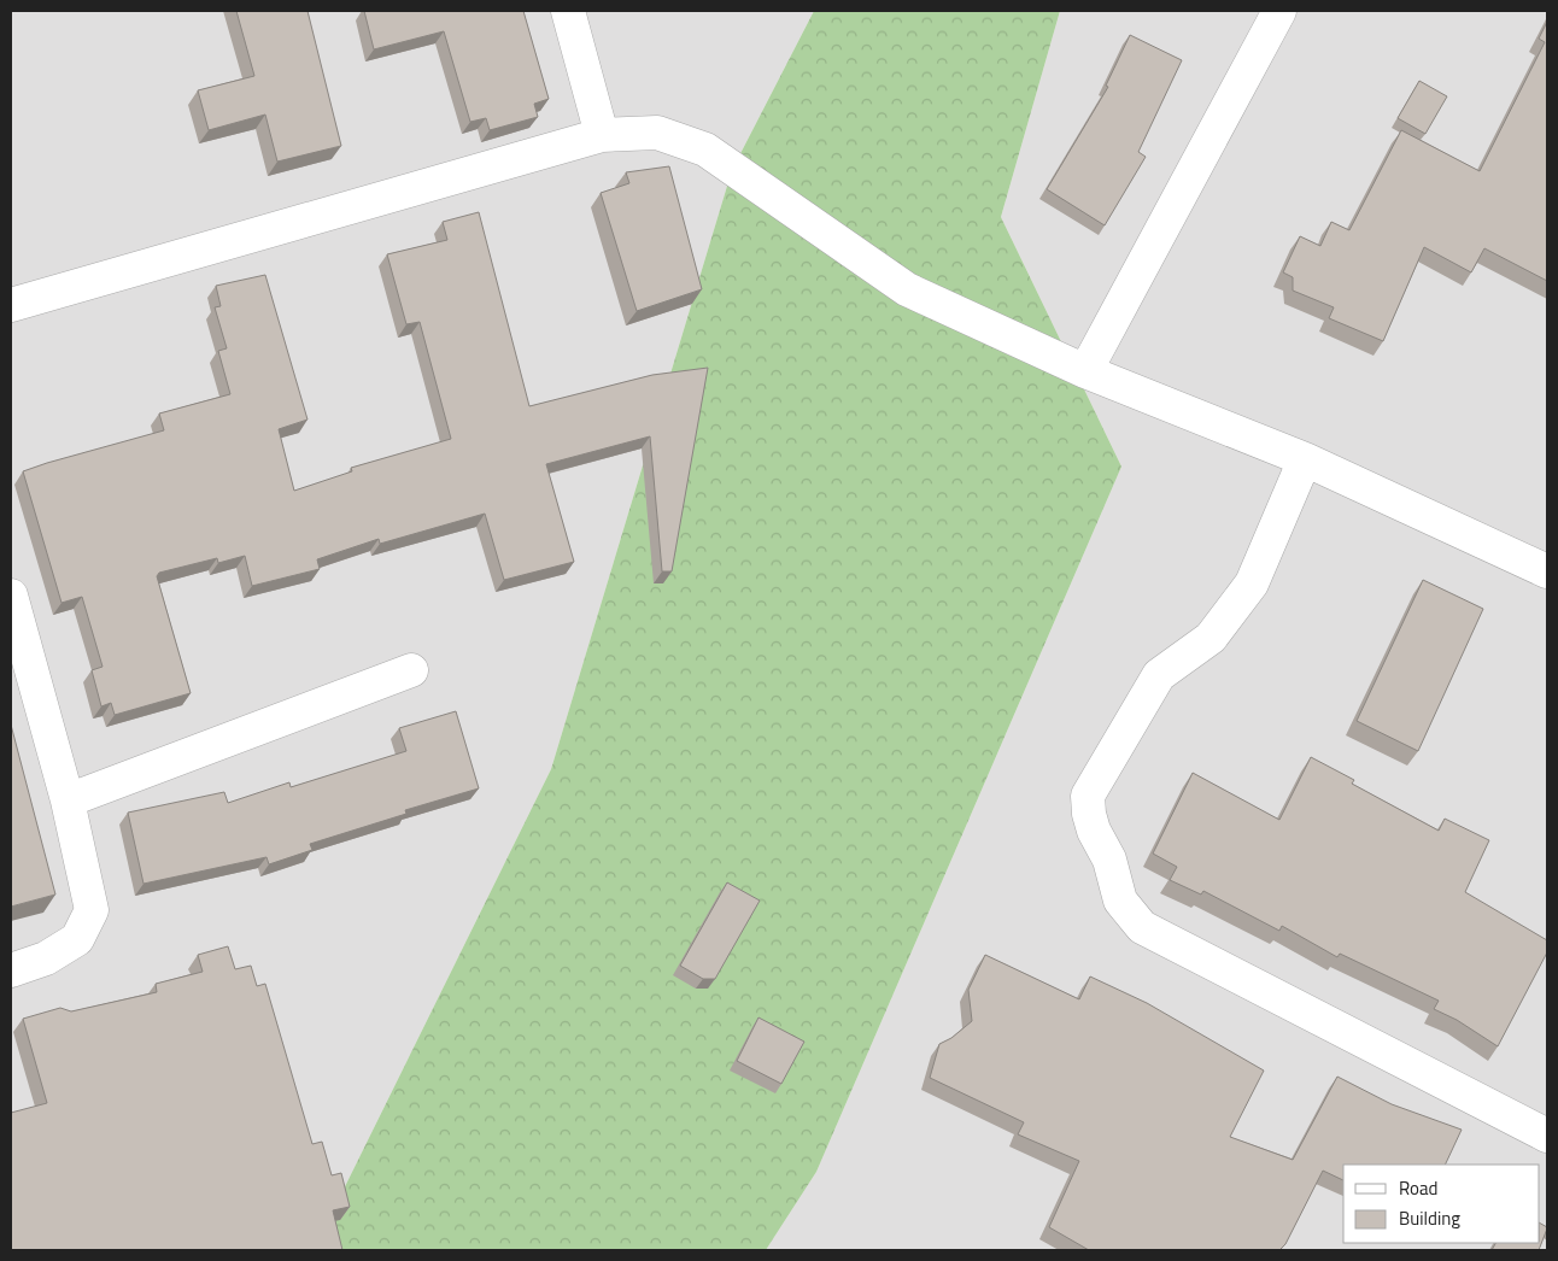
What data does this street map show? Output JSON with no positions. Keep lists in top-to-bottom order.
{
  "legend": ["Road", "Building"]
}
